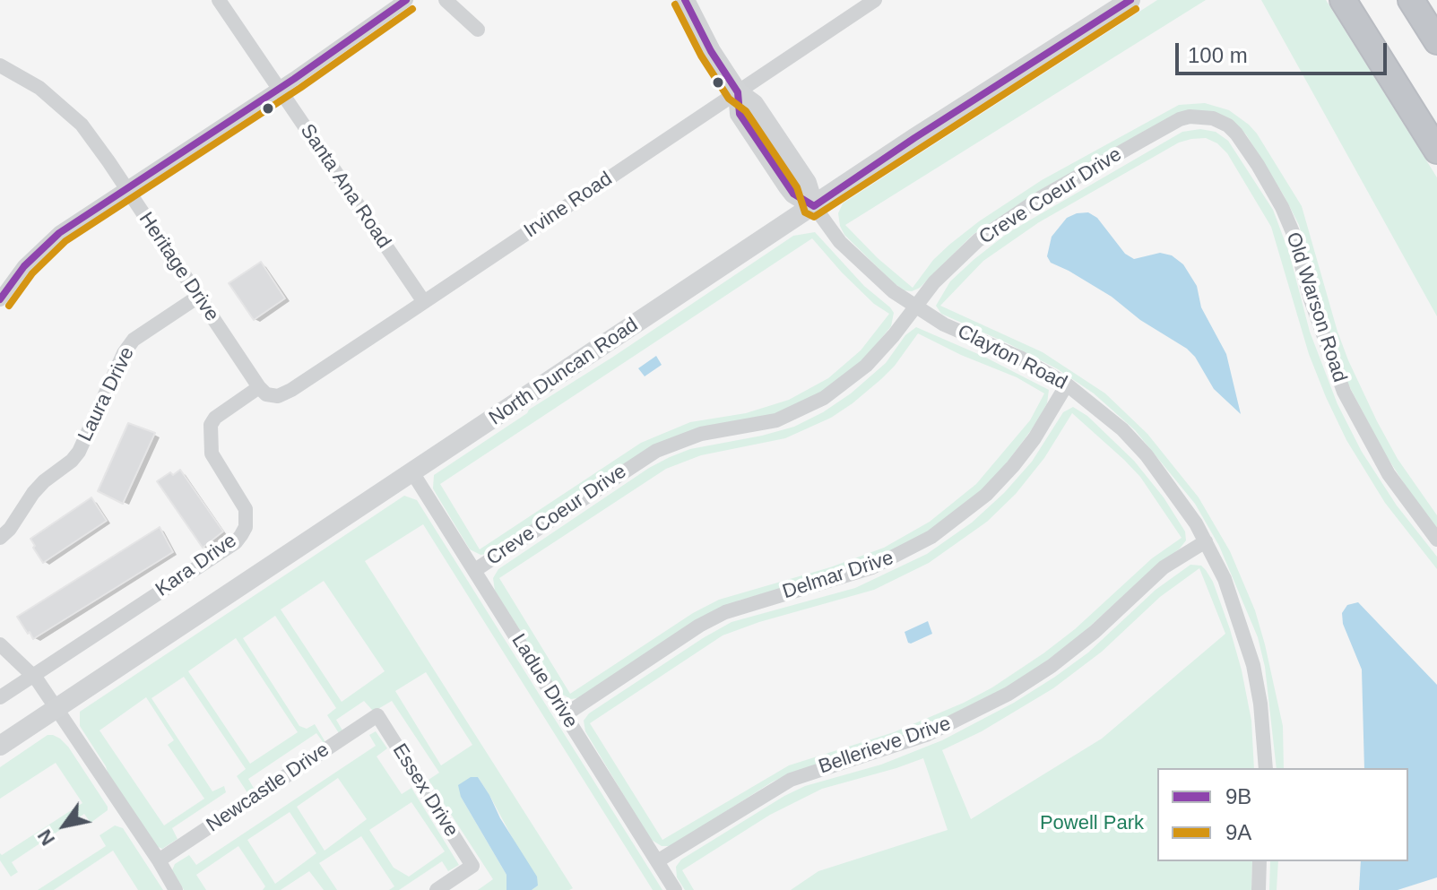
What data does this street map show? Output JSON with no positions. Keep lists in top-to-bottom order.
{
  "streets": {
    "main road": ["North Duncan Road"],
    "street": [
      "Santa Ana Road",
      "Creve Coeur Drive",
      "Irvine Road",
      "Heritage Drive",
      "Old Warson Road",
      "Clayton Road",
      "Laura Drive",
      "Kara Drive",
      "Delmar Drive",
      "Ladue Drive",
      "Bellerieve Drive",
      "Newcastle Drive",
      "Essex Drive"
    ]
  },
  "crossings": [
    ["Santa Ana Road", "Irvine Road"],
    ["Creve Coeur Drive", "Old Warson Road"],
    ["Creve Coeur Drive", "Clayton Road"],
    ["Creve Coeur Drive", "Ladue Drive"],
    ["Irvine Road", "Heritage Drive"],
    ["Irvine Road", "Kara Drive"],
    ["Heritage Drive", "Laura Drive"],
    ["Heritage Drive", "Kara Drive"],
    ["Clayton Road", "North Duncan Road"],
    ["Clayton Road", "Delmar Drive"],
    ["Clayton Road", "Bellerieve Drive"],
    ["North Duncan Road", "Ladue Drive"],
    ["Delmar Drive", "Ladue Drive"],
    ["Ladue Drive", "Bellerieve Drive"],
    ["Newcastle Drive", "Essex Drive"]
  ],
  "parks": ["Powell Park"],
  "lines": ["transit line 9B", "transit line 9A"],
  "legend": ["9B", "9A"],
  "scale_bar": "100 m",
  "north": "bottom left"
}
